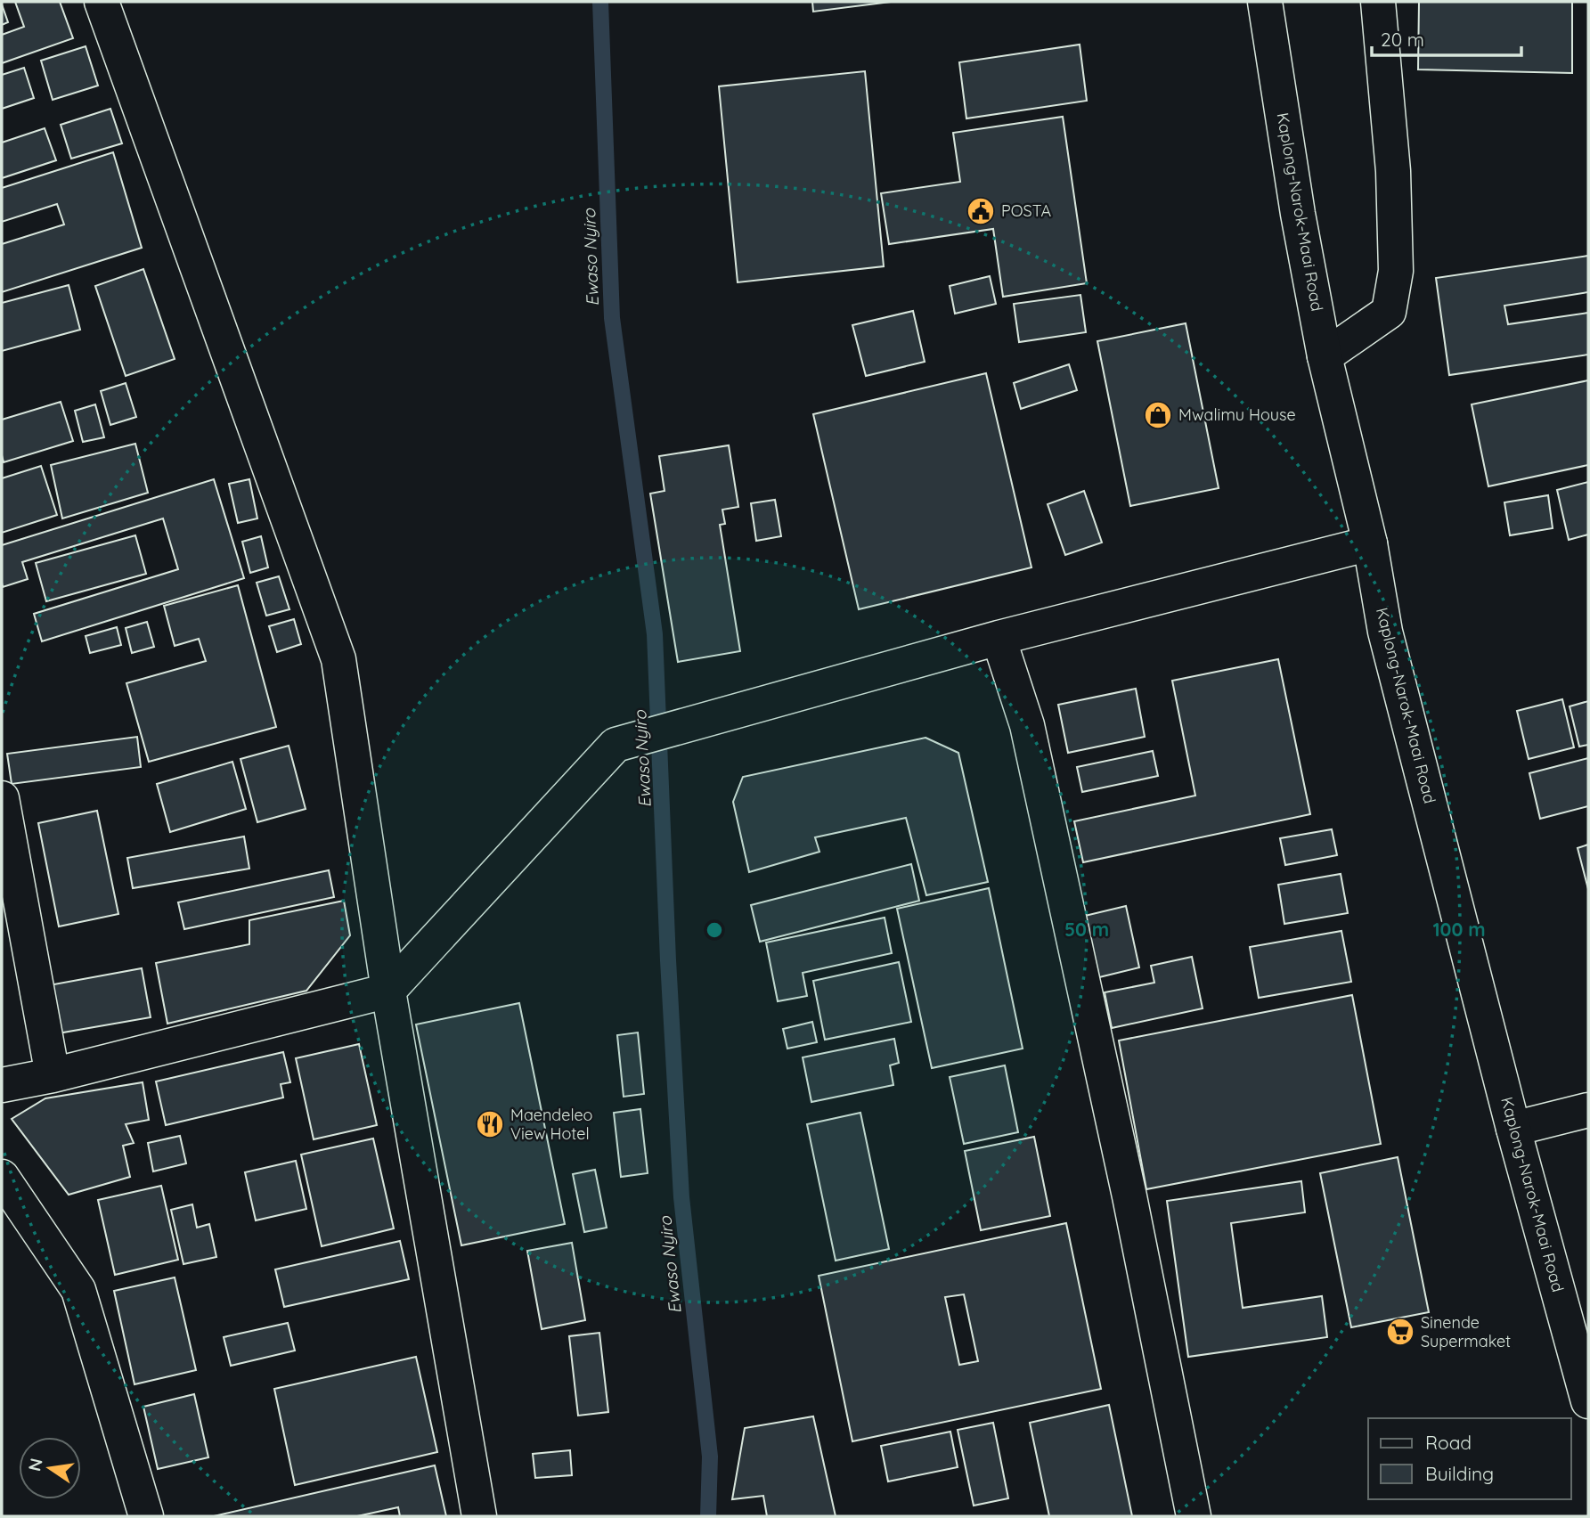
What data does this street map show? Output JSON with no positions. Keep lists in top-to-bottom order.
{
  "streets": {
    "main road": ["Kaplong-Narok-Maai Road"]
  },
  "water": ["Ewaso Nyiro"],
  "places": {
    "public building": ["POSTA"],
    "shop": ["Mwalimu House"],
    "restaurant": ["Maendeleo View Hotel"],
    "supermarket": ["Sinende Supermaket"]
  },
  "legend": ["Road", "Building"],
  "scale_bar": "20 m",
  "north": "left",
  "rings": ["50 m", "100 m"]
}
